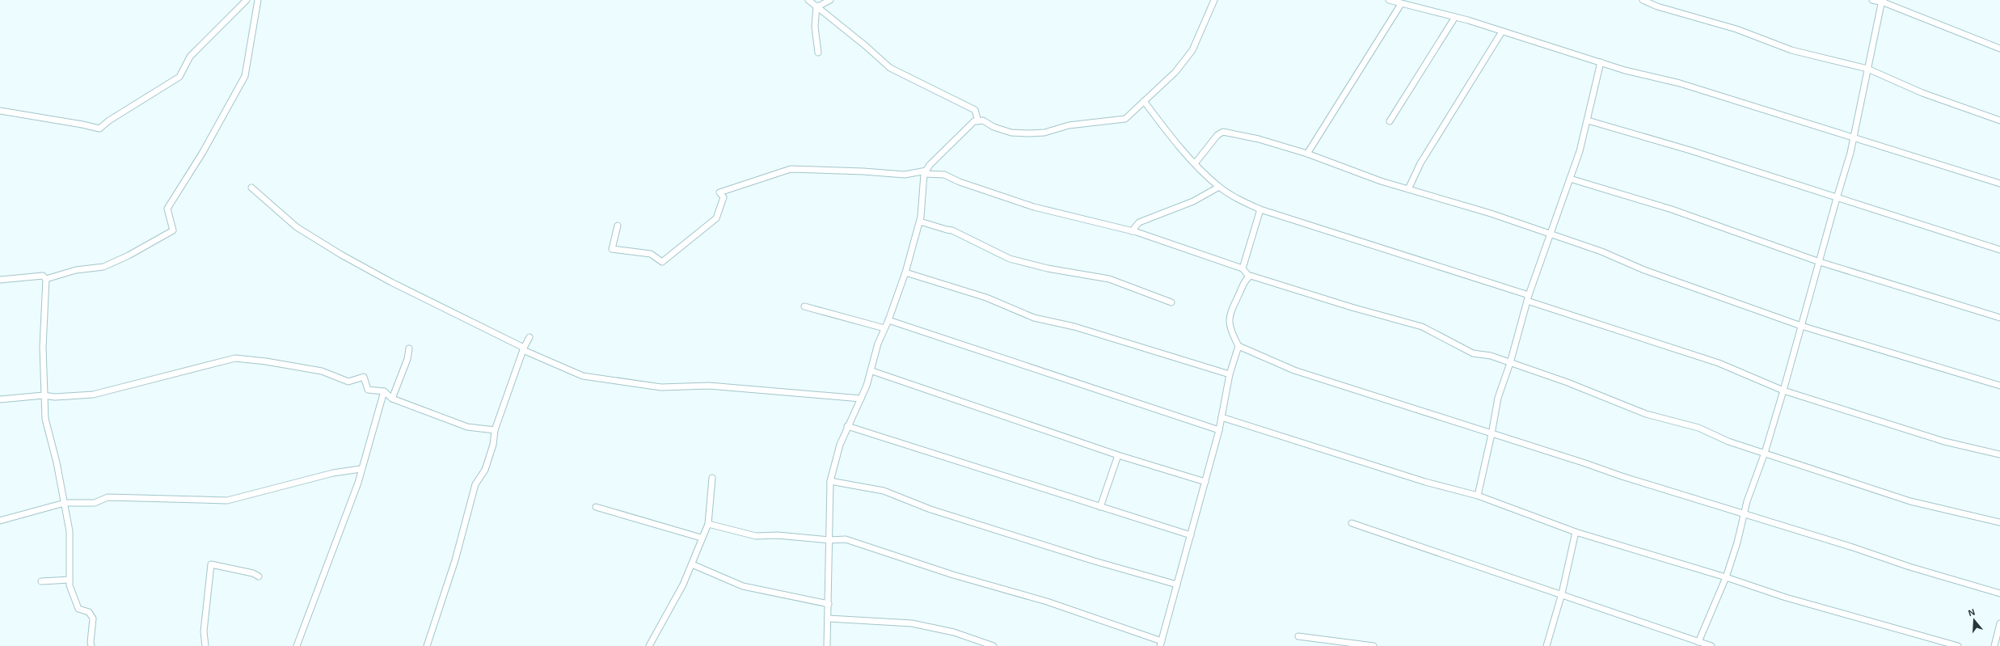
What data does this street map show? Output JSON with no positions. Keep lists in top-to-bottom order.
{
  "north": "top"
}
